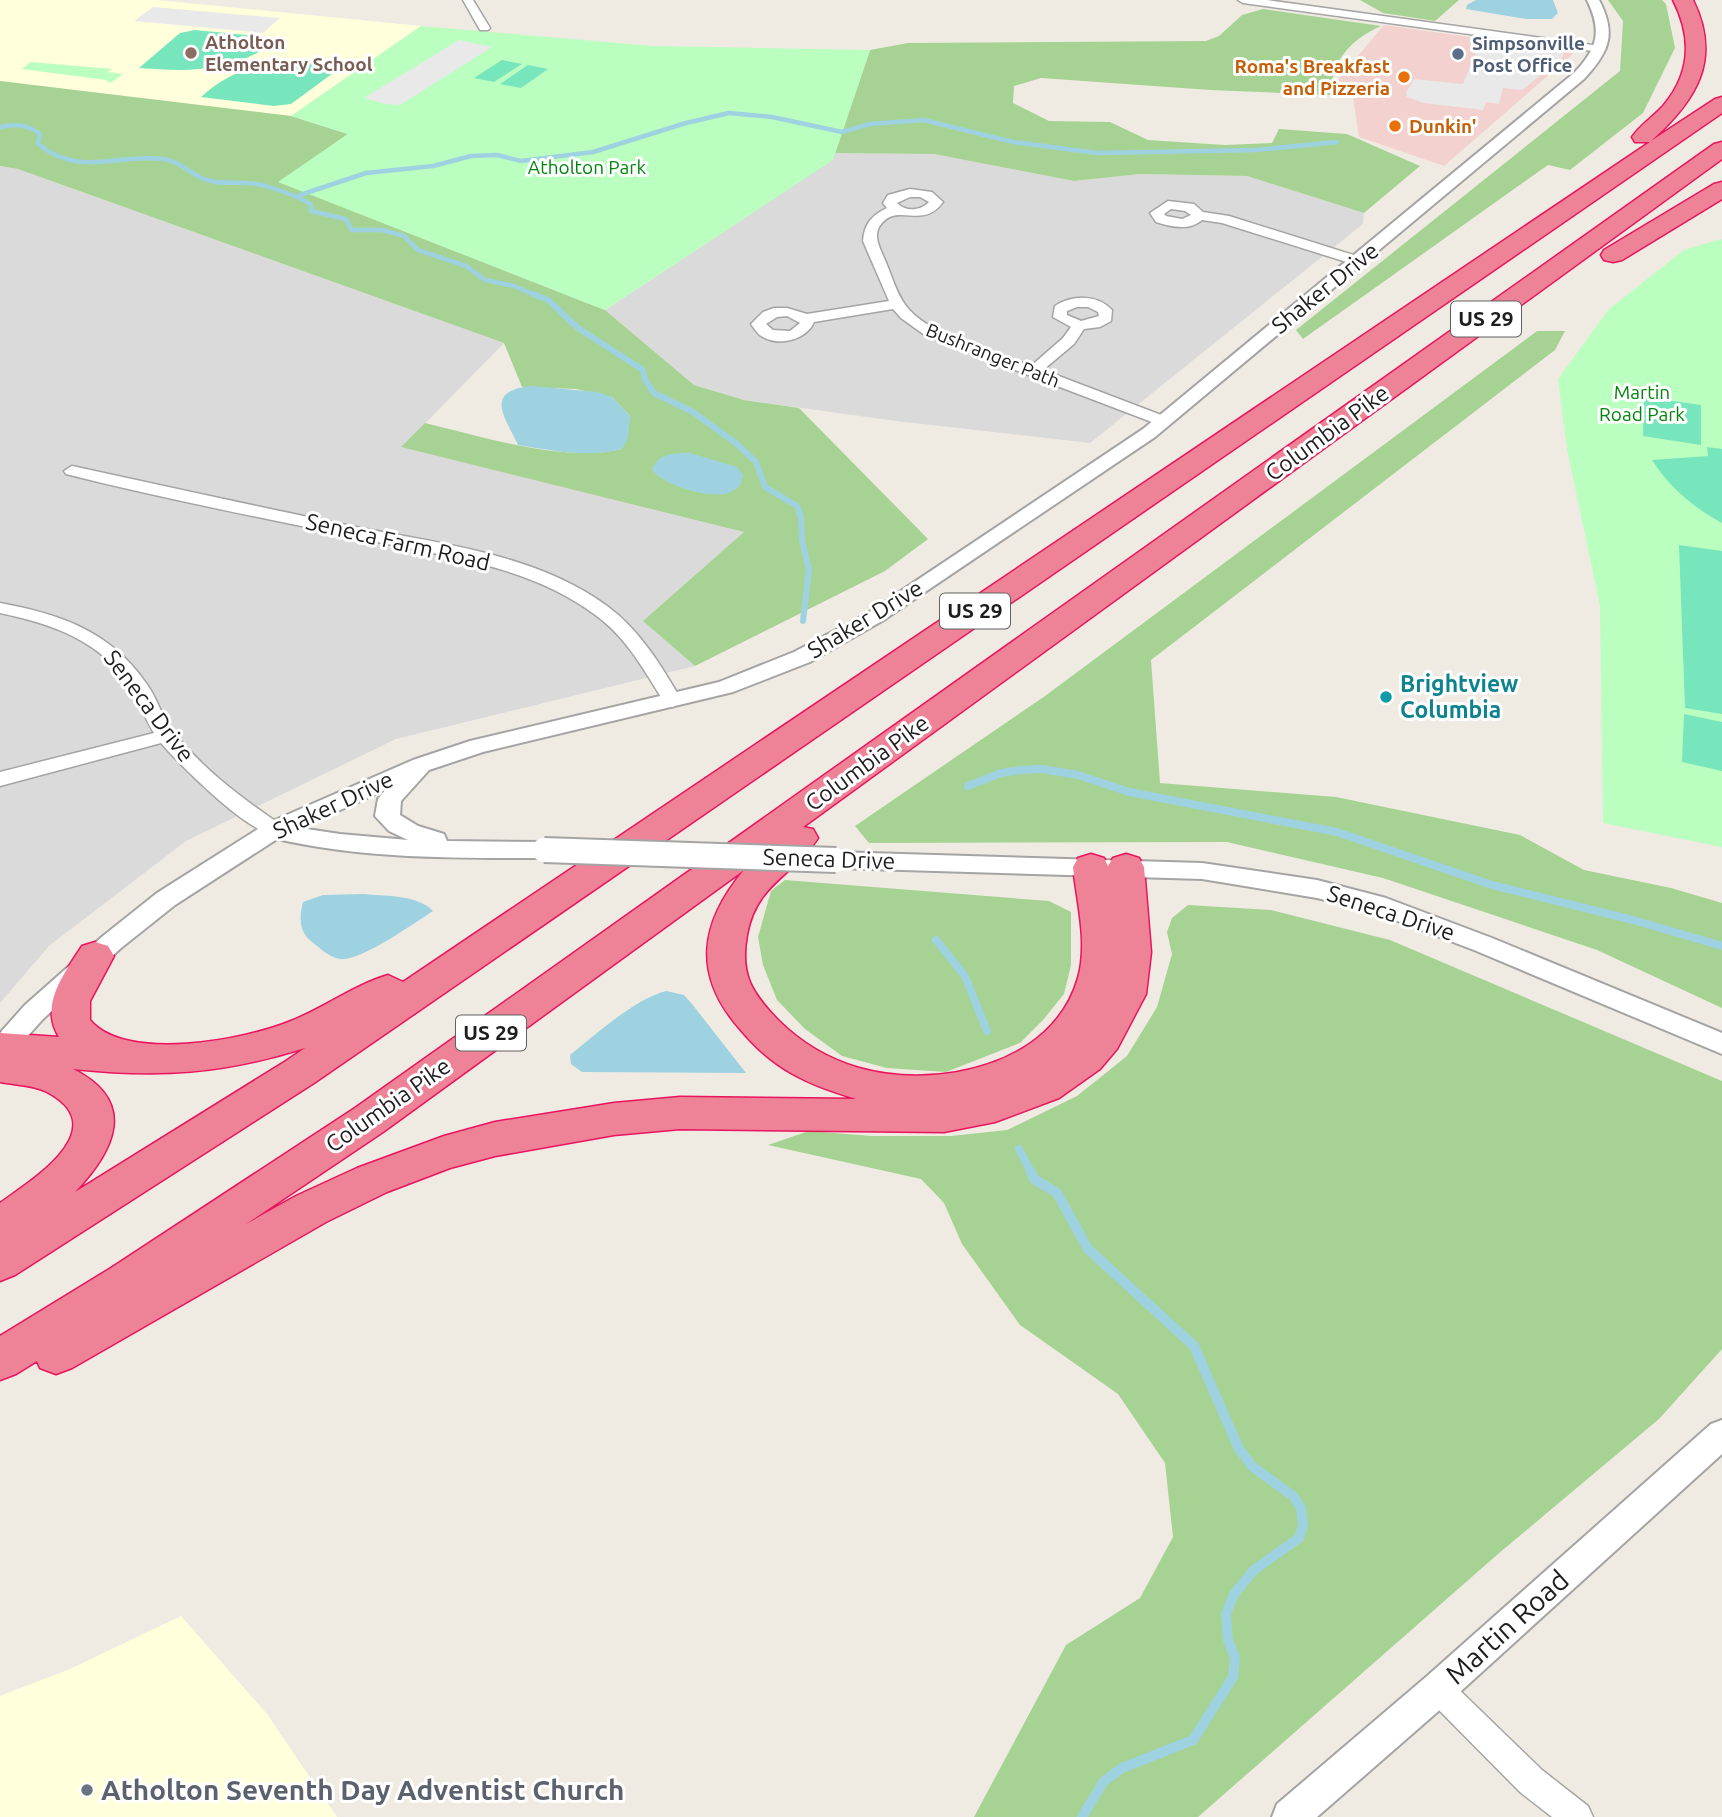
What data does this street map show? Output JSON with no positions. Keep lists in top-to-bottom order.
{
  "streets": {
    "highway": ["US 29", "Columbia Pike"],
    "street": [
      "Shaker Drive",
      "Bushranger Path",
      "Seneca Farm Road",
      "Seneca Drive",
      "Martin Road"
    ]
  },
  "crossings": [
    ["Shaker Drive", "Bushranger Path"],
    ["Shaker Drive", "Seneca Farm Road"],
    ["Shaker Drive", "Seneca Drive"]
  ],
  "parks": ["Atholton Park", "Martin Road Park"],
  "places": [
    "Atholton Elementary School",
    "Simpsonville Post Office",
    "Roma's Breakfast and Pizzeria",
    "Dunkin'",
    "Brightview Columbia",
    "Atholton Seventh Day Adventist Church"
  ]
}
